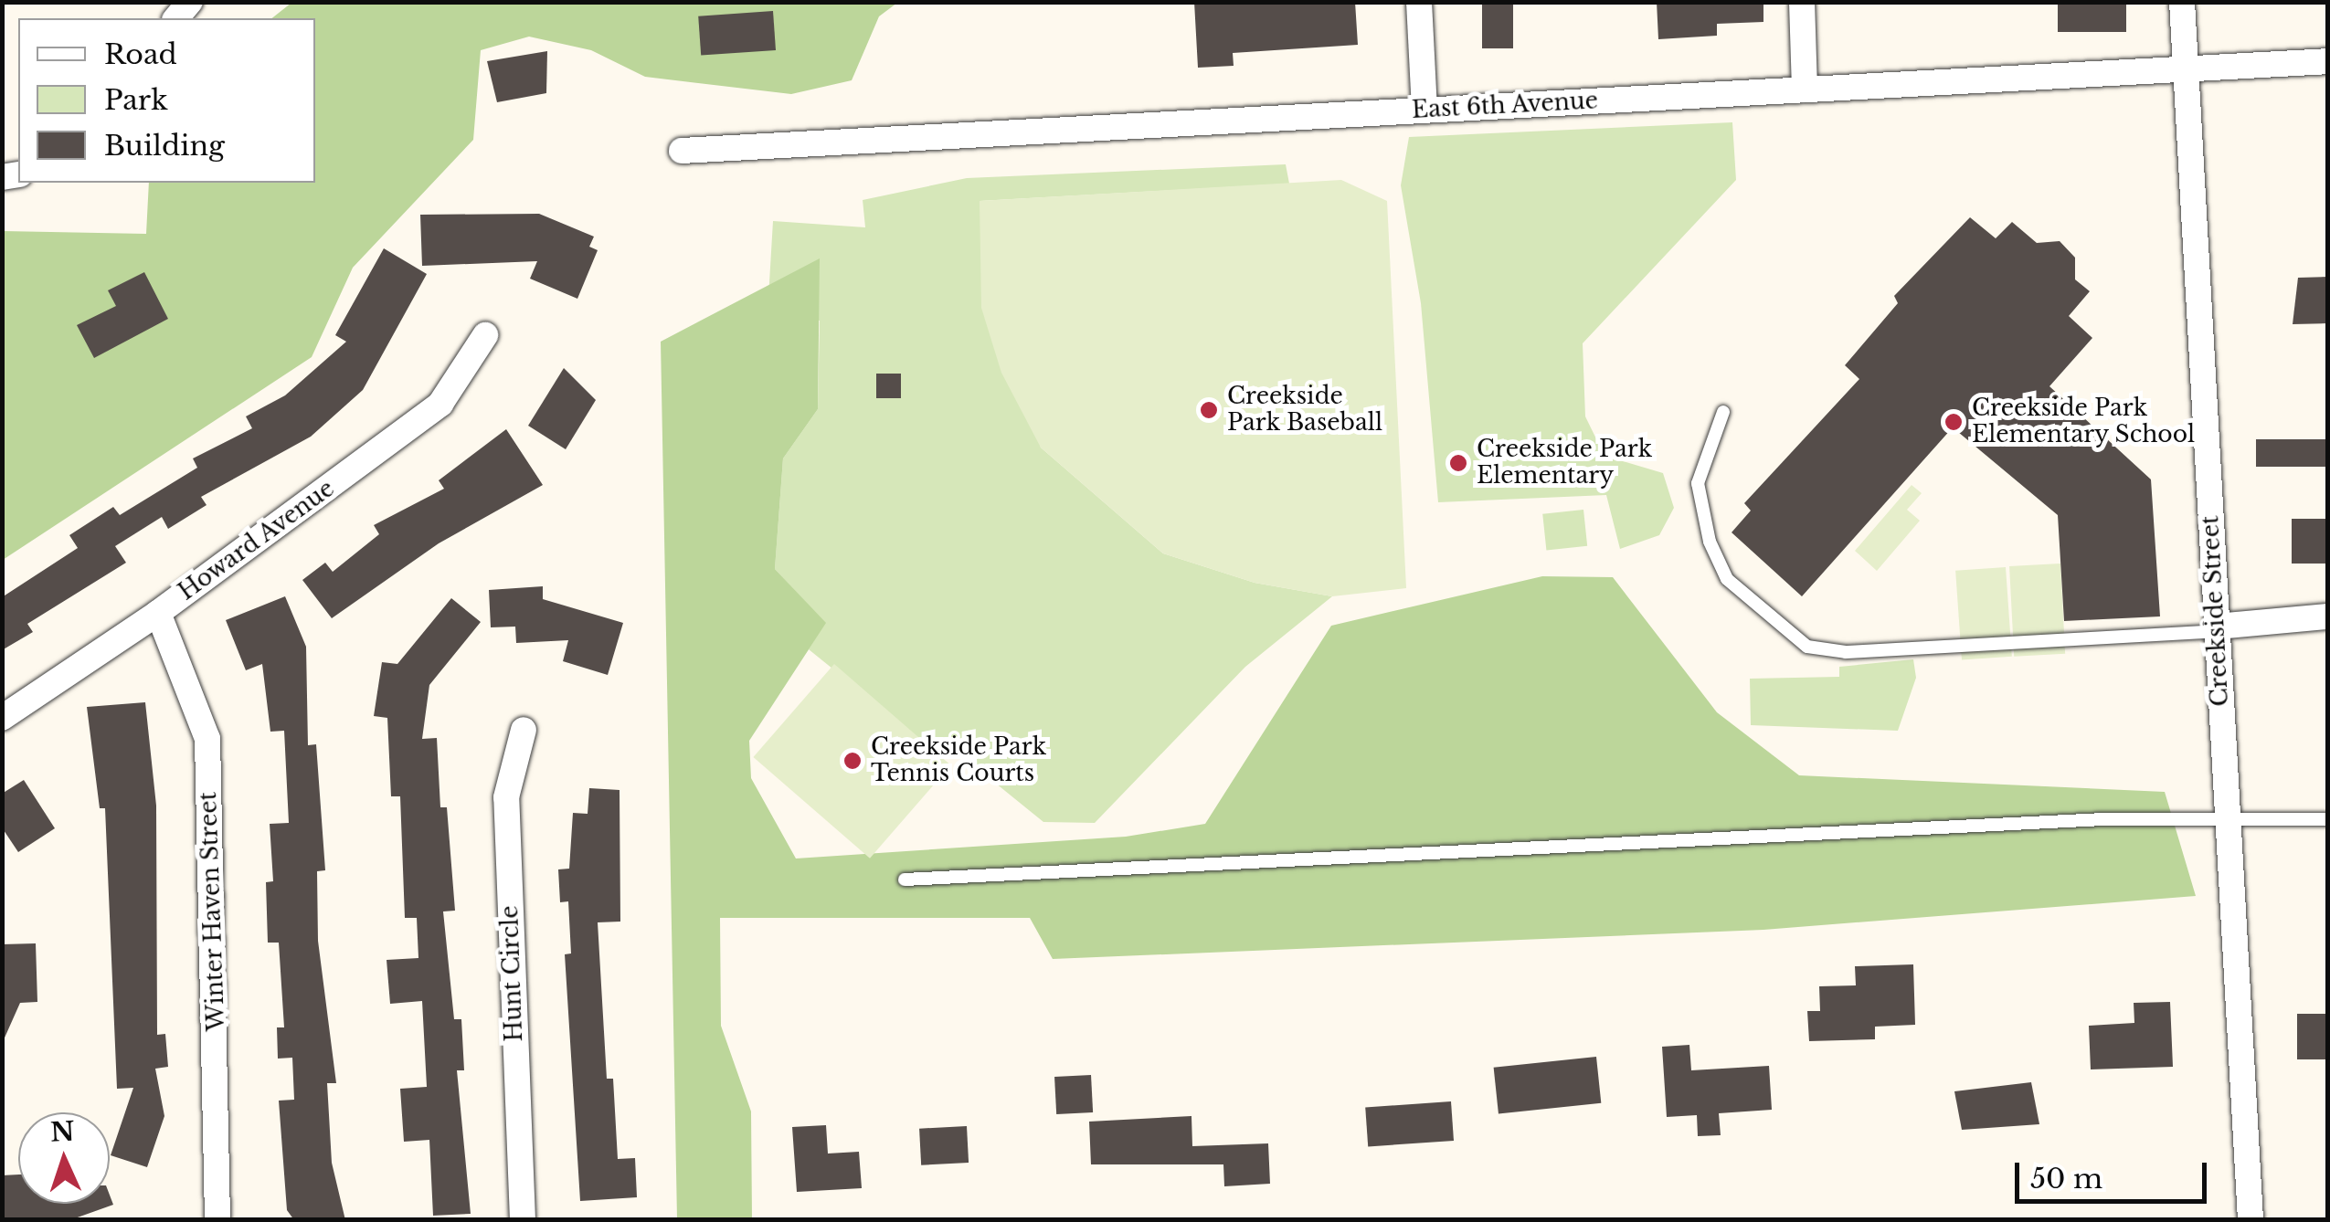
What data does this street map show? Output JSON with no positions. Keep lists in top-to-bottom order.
{
  "streets": {
    "street": [
      "East 6th Avenue",
      "Howard Avenue",
      "Creekside Street",
      "Winter Haven Street",
      "Hunt Circle"
    ]
  },
  "crossings": [
    ["East 6th Avenue", "Creekside Street"],
    ["Howard Avenue", "Winter Haven Street"]
  ],
  "places": [
    "Creekside Park Baseball",
    "Creekside Park Elementary School",
    "Creekside Park Elementary",
    "Creekside Park Tennis Courts"
  ],
  "legend": ["Road", "Park", "Building"],
  "scale_bar": "50 m",
  "north": "top"
}
